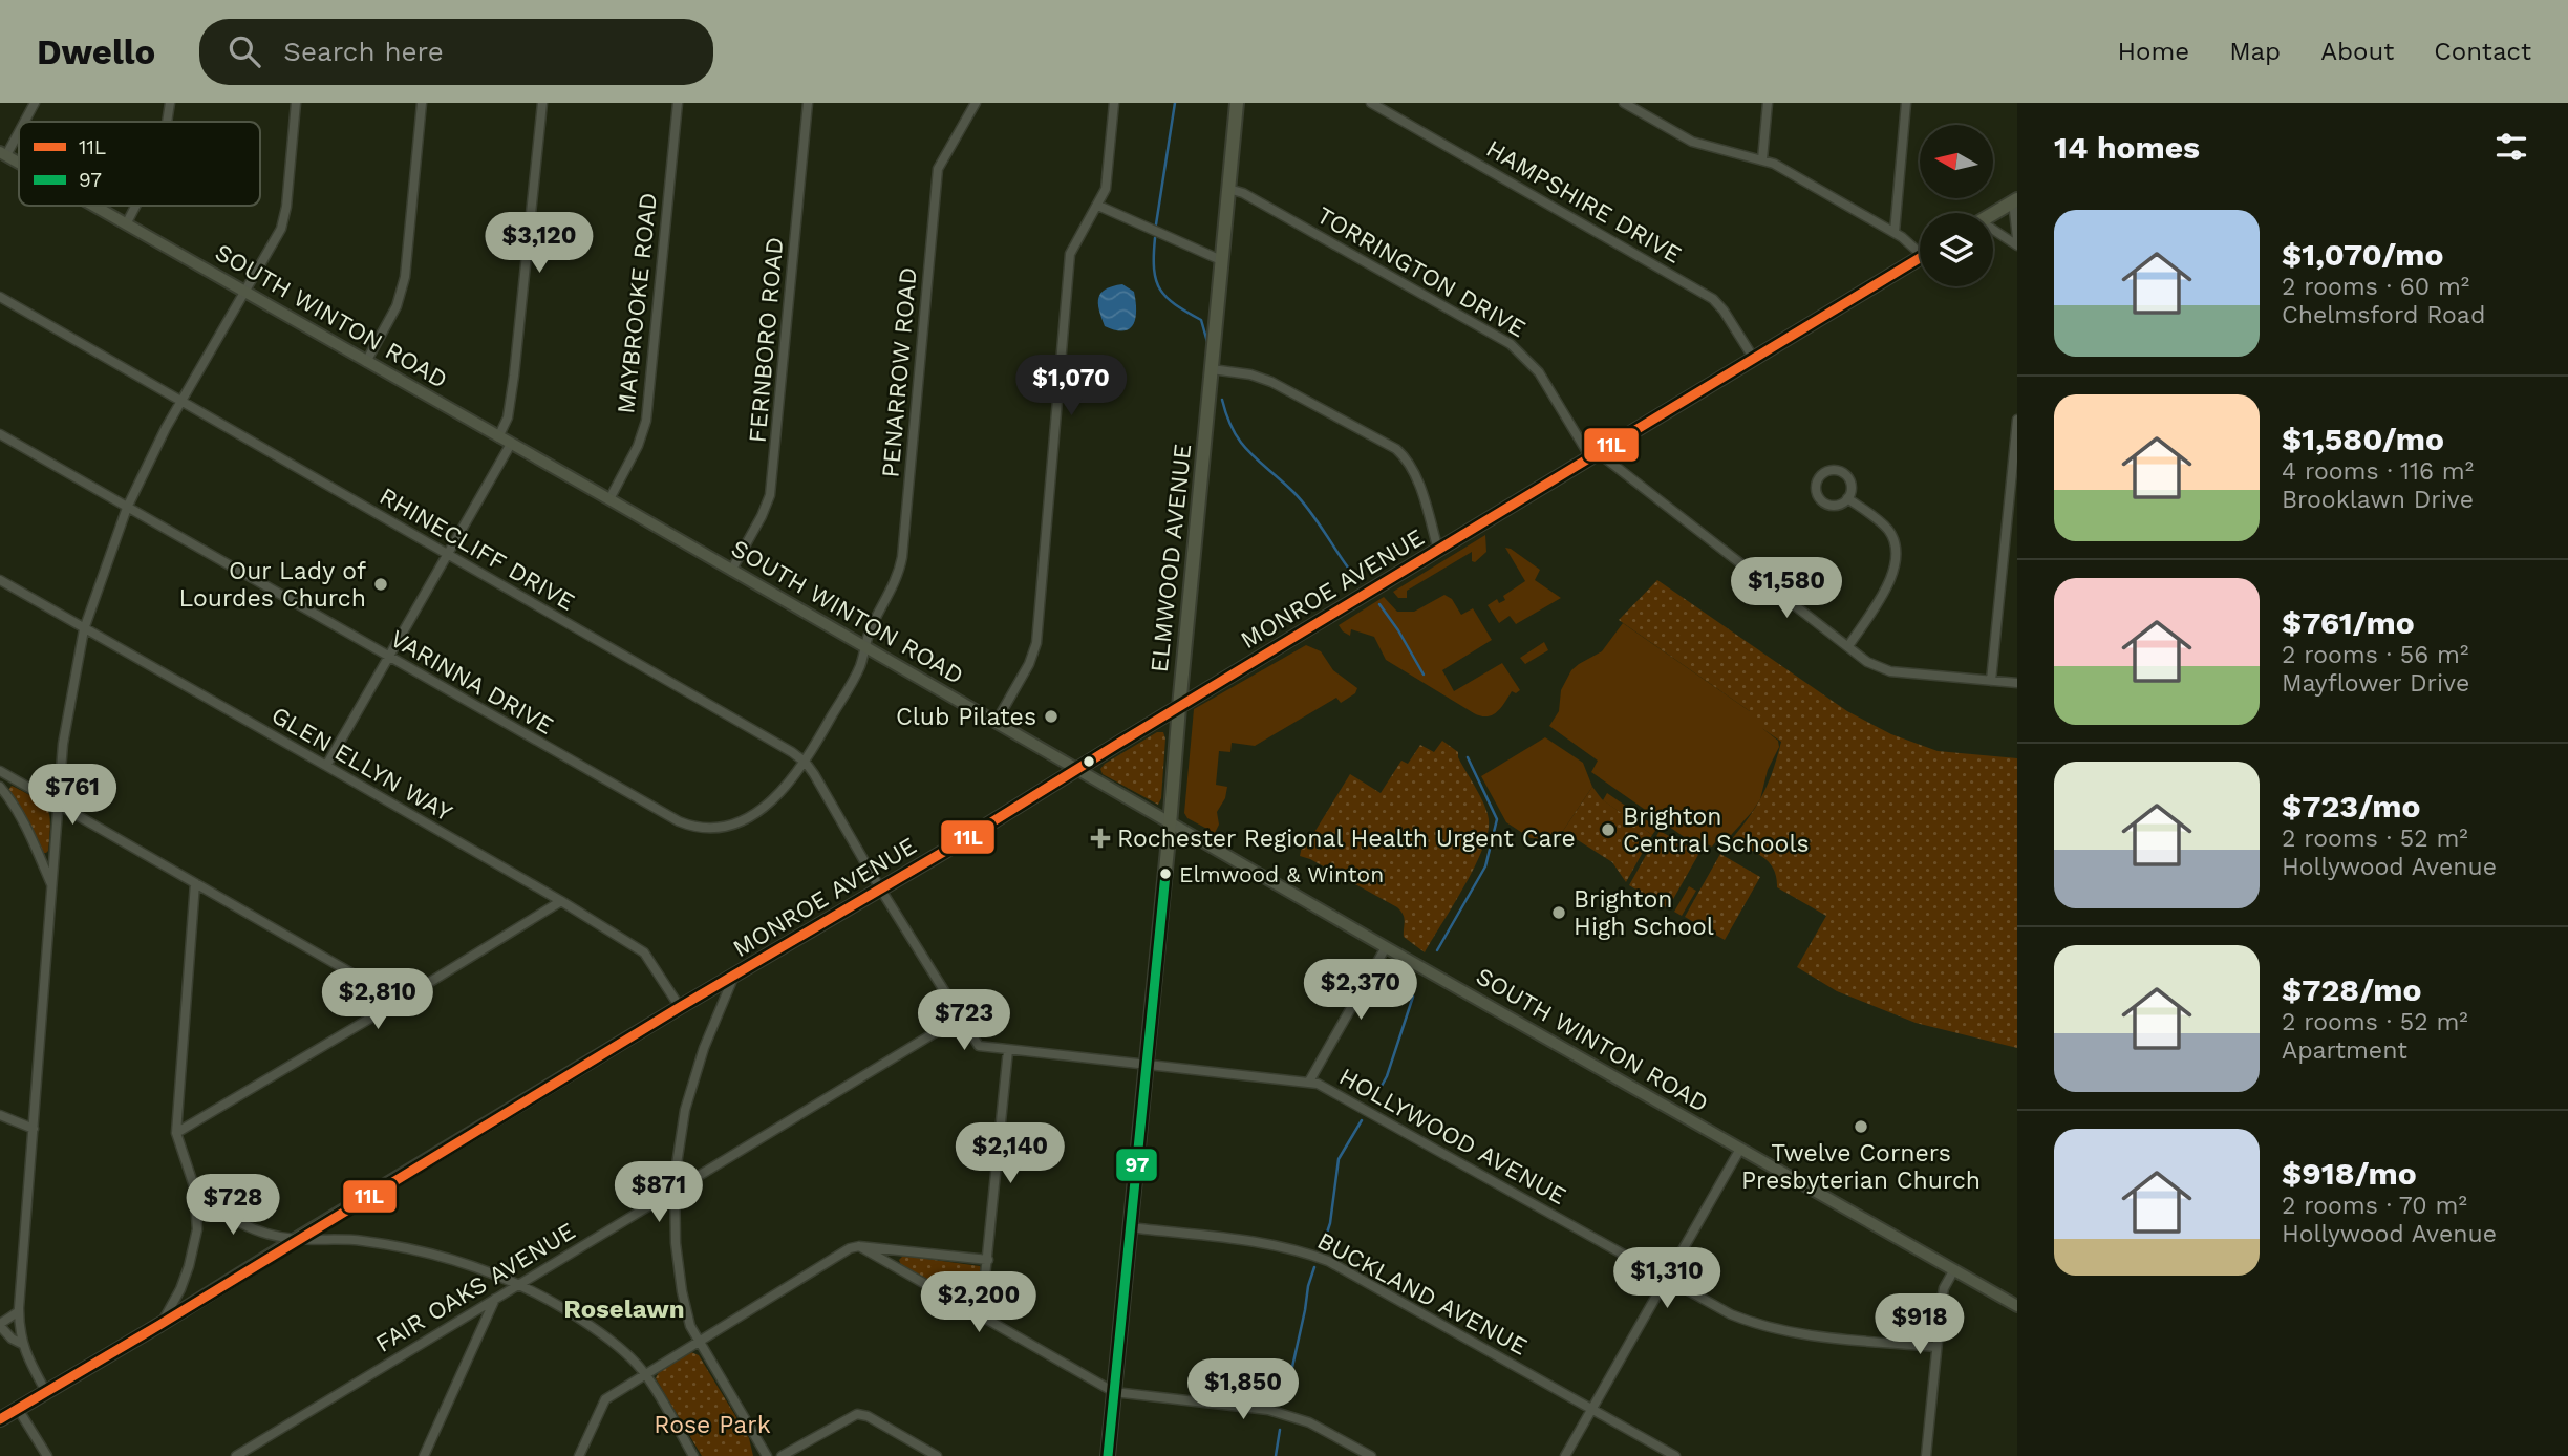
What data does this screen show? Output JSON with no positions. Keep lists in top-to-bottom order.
{
  "streets": {
    "main road": ["SOUTH WINTON ROAD", "ELMWOOD AVENUE", "MONROE AVENUE"],
    "street": [
      "HAMPSHIRE DRIVE",
      "TORRINGTON DRIVE",
      "MAYBROOKE ROAD",
      "FERNBORO ROAD",
      "PENARROW ROAD",
      "RHINECLIFF DRIVE",
      "VARINNA DRIVE",
      "GLEN ELLYN WAY",
      "HOLLYWOOD AVENUE",
      "FAIR OAKS AVENUE",
      "BUCKLAND AVENUE"
    ]
  },
  "crossings": [
    ["HAMPSHIRE DRIVE", "MONROE AVENUE"],
    ["TORRINGTON DRIVE", "ELMWOOD AVENUE"],
    ["TORRINGTON DRIVE", "MONROE AVENUE"],
    ["MAYBROOKE ROAD", "SOUTH WINTON ROAD"],
    ["SOUTH WINTON ROAD", "FERNBORO ROAD"],
    ["SOUTH WINTON ROAD", "PENARROW ROAD"],
    ["SOUTH WINTON ROAD", "ELMWOOD AVENUE"],
    ["SOUTH WINTON ROAD", "MONROE AVENUE"],
    ["SOUTH WINTON ROAD", "VARINNA DRIVE"],
    ["PENARROW ROAD", "VARINNA DRIVE"],
    ["RHINECLIFF DRIVE", "MONROE AVENUE"],
    ["RHINECLIFF DRIVE", "VARINNA DRIVE"],
    ["RHINECLIFF DRIVE", "HOLLYWOOD AVENUE"],
    ["ELMWOOD AVENUE", "MONROE AVENUE"],
    ["ELMWOOD AVENUE", "HOLLYWOOD AVENUE"],
    ["ELMWOOD AVENUE", "BUCKLAND AVENUE"],
    ["MONROE AVENUE", "GLEN ELLYN WAY"],
    ["MONROE AVENUE", "HOLLYWOOD AVENUE"],
    ["HOLLYWOOD AVENUE", "FAIR OAKS AVENUE"]
  ],
  "districts": ["Roselawn"],
  "parks": ["Rose Park"],
  "places": {
    "other": [
      "Our Lady of Lourdes Church",
      "Club Pilates",
      "Brighton Central Schools",
      "Elmwood & Winton",
      "Brighton High School",
      "Twelve Corners Presbyterian Church"
    ],
    "health": ["Rochester Regional Health Urgent Care"]
  },
  "lines": ["transit line 11L", "transit line 97"],
  "legend": ["11L", "97"],
  "north": "left",
  "page": {
    "header": "Dwello",
    "search": "Search here",
    "nav": [
      "Home",
      "Map",
      "About",
      "Contact"
    ],
    "heading": "14 homes",
    "list": [
      {
        "name": "$1,070/mo",
        "note": "2 rooms · 60 m² · Chelmsford Road"
      },
      {
        "name": "$1,580/mo",
        "note": "4 rooms · 116 m² · Brooklawn Drive"
      },
      {
        "name": "$761/mo",
        "note": "2 rooms · 56 m² · Mayflower Drive"
      },
      {
        "name": "$723/mo",
        "note": "2 rooms · 52 m² · Hollywood Avenue"
      },
      {
        "name": "$728/mo",
        "note": "2 rooms · 52 m² · Apartment"
      },
      {
        "name": "$918/mo",
        "note": "2 rooms · 70 m² · Hollywood Avenue"
      }
    ],
    "price": [
      "$3,120",
      "$1,070",
      "$1,580",
      "$761",
      "$2,370",
      "$2,810",
      "$723",
      "$2,140",
      "$871",
      "$728",
      "$1,310",
      "$2,200",
      "$918",
      "$1,850"
    ]
  }
}
